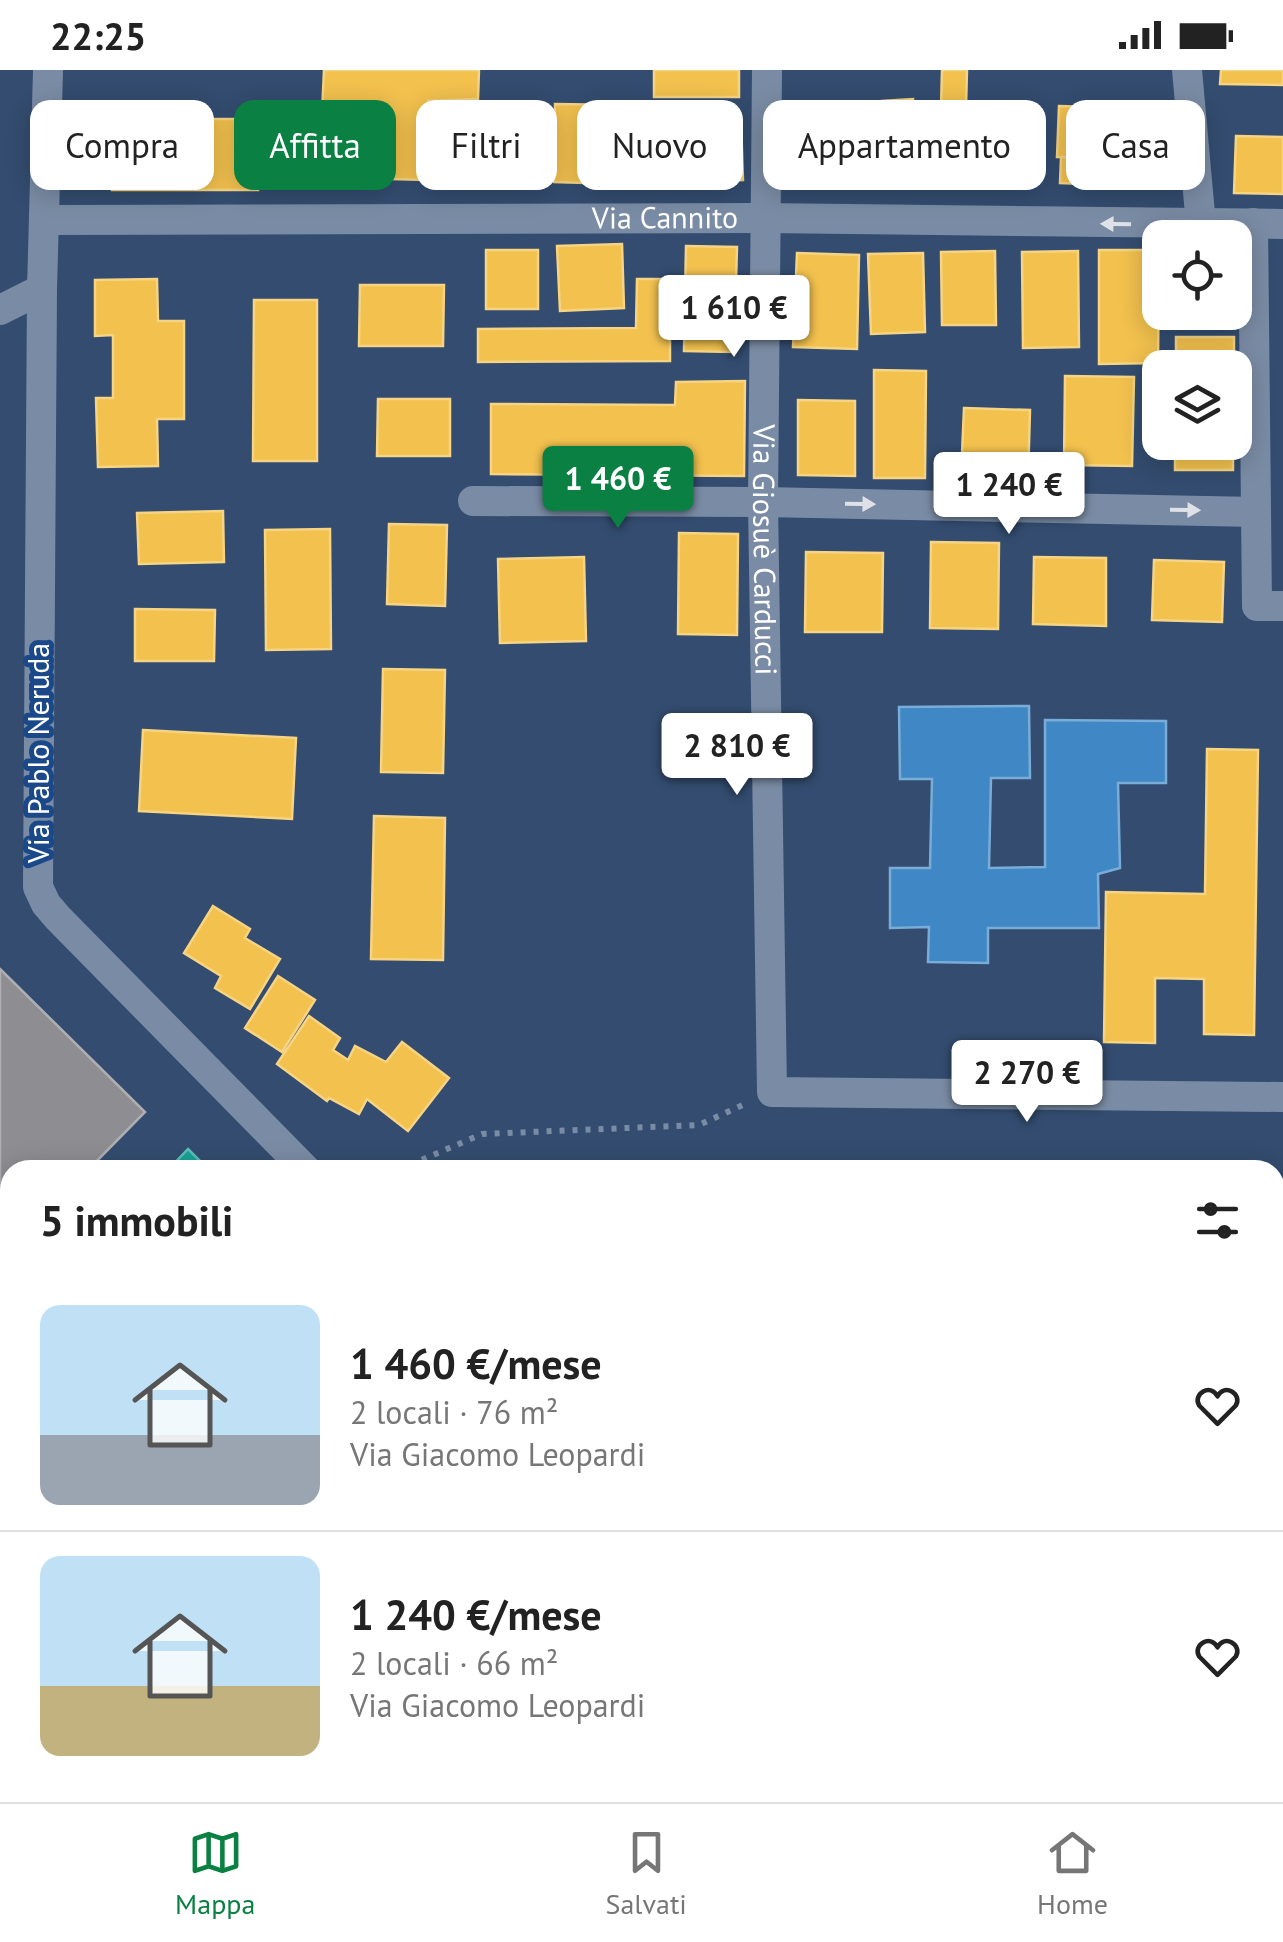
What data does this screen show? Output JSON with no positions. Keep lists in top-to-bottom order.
{
  "streets": {
    "street": ["Via Cannito", "Via Giosuè Carducci", "Via Pablo Neruda"]
  },
  "crossings": [
    ["Via Cannito", "Via Giosuè Carducci"],
    ["Via Cannito", "Via Pablo Neruda"]
  ],
  "page": {
    "status": "22:25",
    "chip": [
      "Compra",
      "Affitta",
      "Filtri",
      "Nuovo",
      "Appartamento",
      "Casa"
    ],
    "price": [
      "1 610 €",
      "1 460 €",
      "1 240 €",
      "2 810 €",
      "2 270 €"
    ],
    "heading": "5 immobili",
    "list": [
      {
        "name": "1 460 €/mese",
        "note": "2 locali · 76 m² · Via Giacomo Leopardi"
      },
      {
        "name": "1 240 €/mese",
        "note": "2 locali · 66 m² · Via Giacomo Leopardi"
      }
    ],
    "tabs": ["Mappa", "Salvati", "Home"]
  }
}
